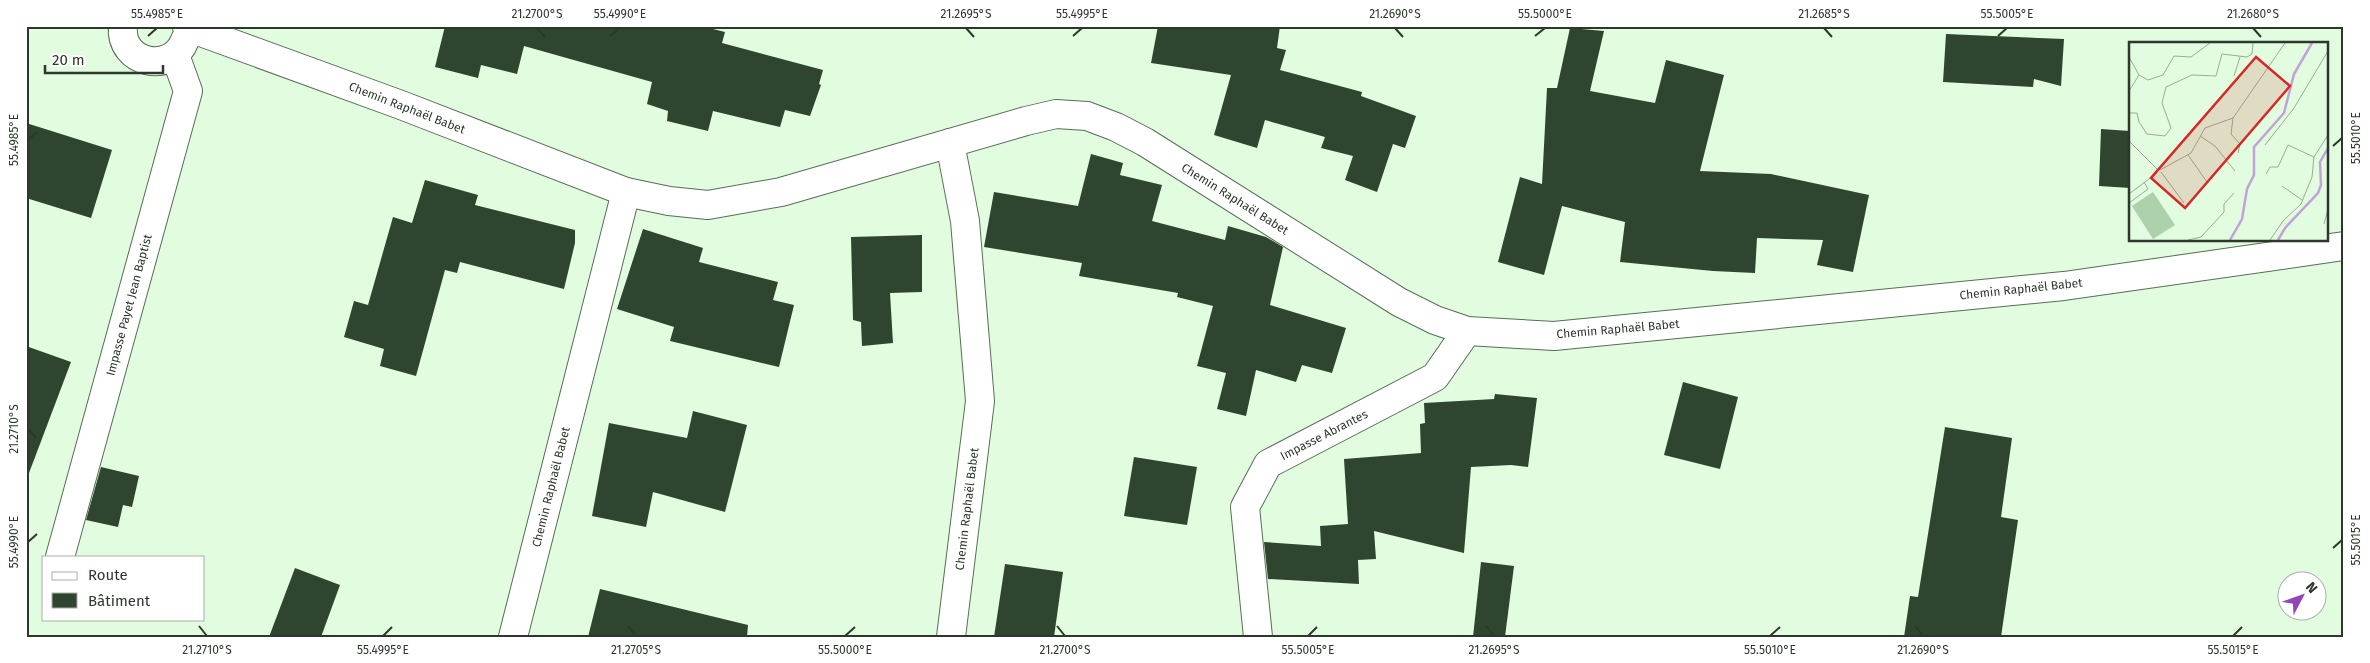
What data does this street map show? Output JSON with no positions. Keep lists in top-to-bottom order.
{
  "streets": {
    "street": ["Chemin Raphaël Babet", "Impasse Payet Jean Baptist", "Impasse Abrantes"]
  },
  "crossings": [
    ["Chemin Raphaël Babet", "Impasse Abrantes"]
  ],
  "legend": ["Route", "Bâtiment"],
  "scale_bar": "20 m",
  "north": "top right",
  "coordinates": [
    "55.4985°E",
    "21.2700°S",
    "55.4990°E",
    "21.2695°S",
    "55.4995°E",
    "21.2690°S",
    "55.5000°E",
    "21.2685°S",
    "55.5005°E",
    "21.2680°S",
    "55.5010°E",
    "21.2710°S",
    "55.5015°E",
    "21.2705°S"
  ]
}
